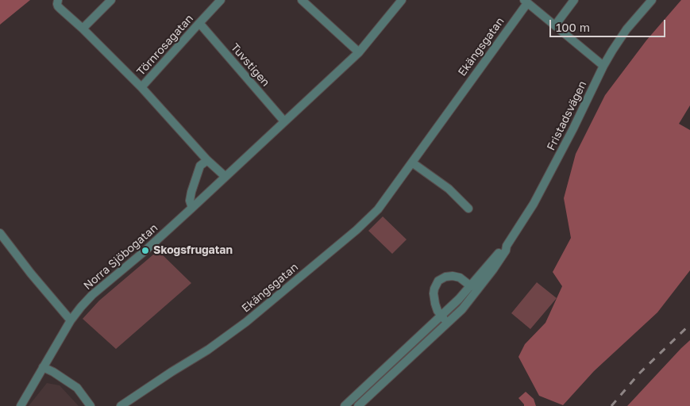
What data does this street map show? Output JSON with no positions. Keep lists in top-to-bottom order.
{
  "streets": {
    "street": [
      "Törnrosagatan",
      "Ekängsgatan",
      "Tuvstigen",
      "Fristadsvägen",
      "Norra Sjöbogatan"
    ]
  },
  "crossings": [
    ["Törnrosagatan", "Tuvstigen"],
    ["Tuvstigen", "Norra Sjöbogatan"]
  ],
  "places": ["Skogsfrugatan"],
  "scale_bar": "100 m"
}
